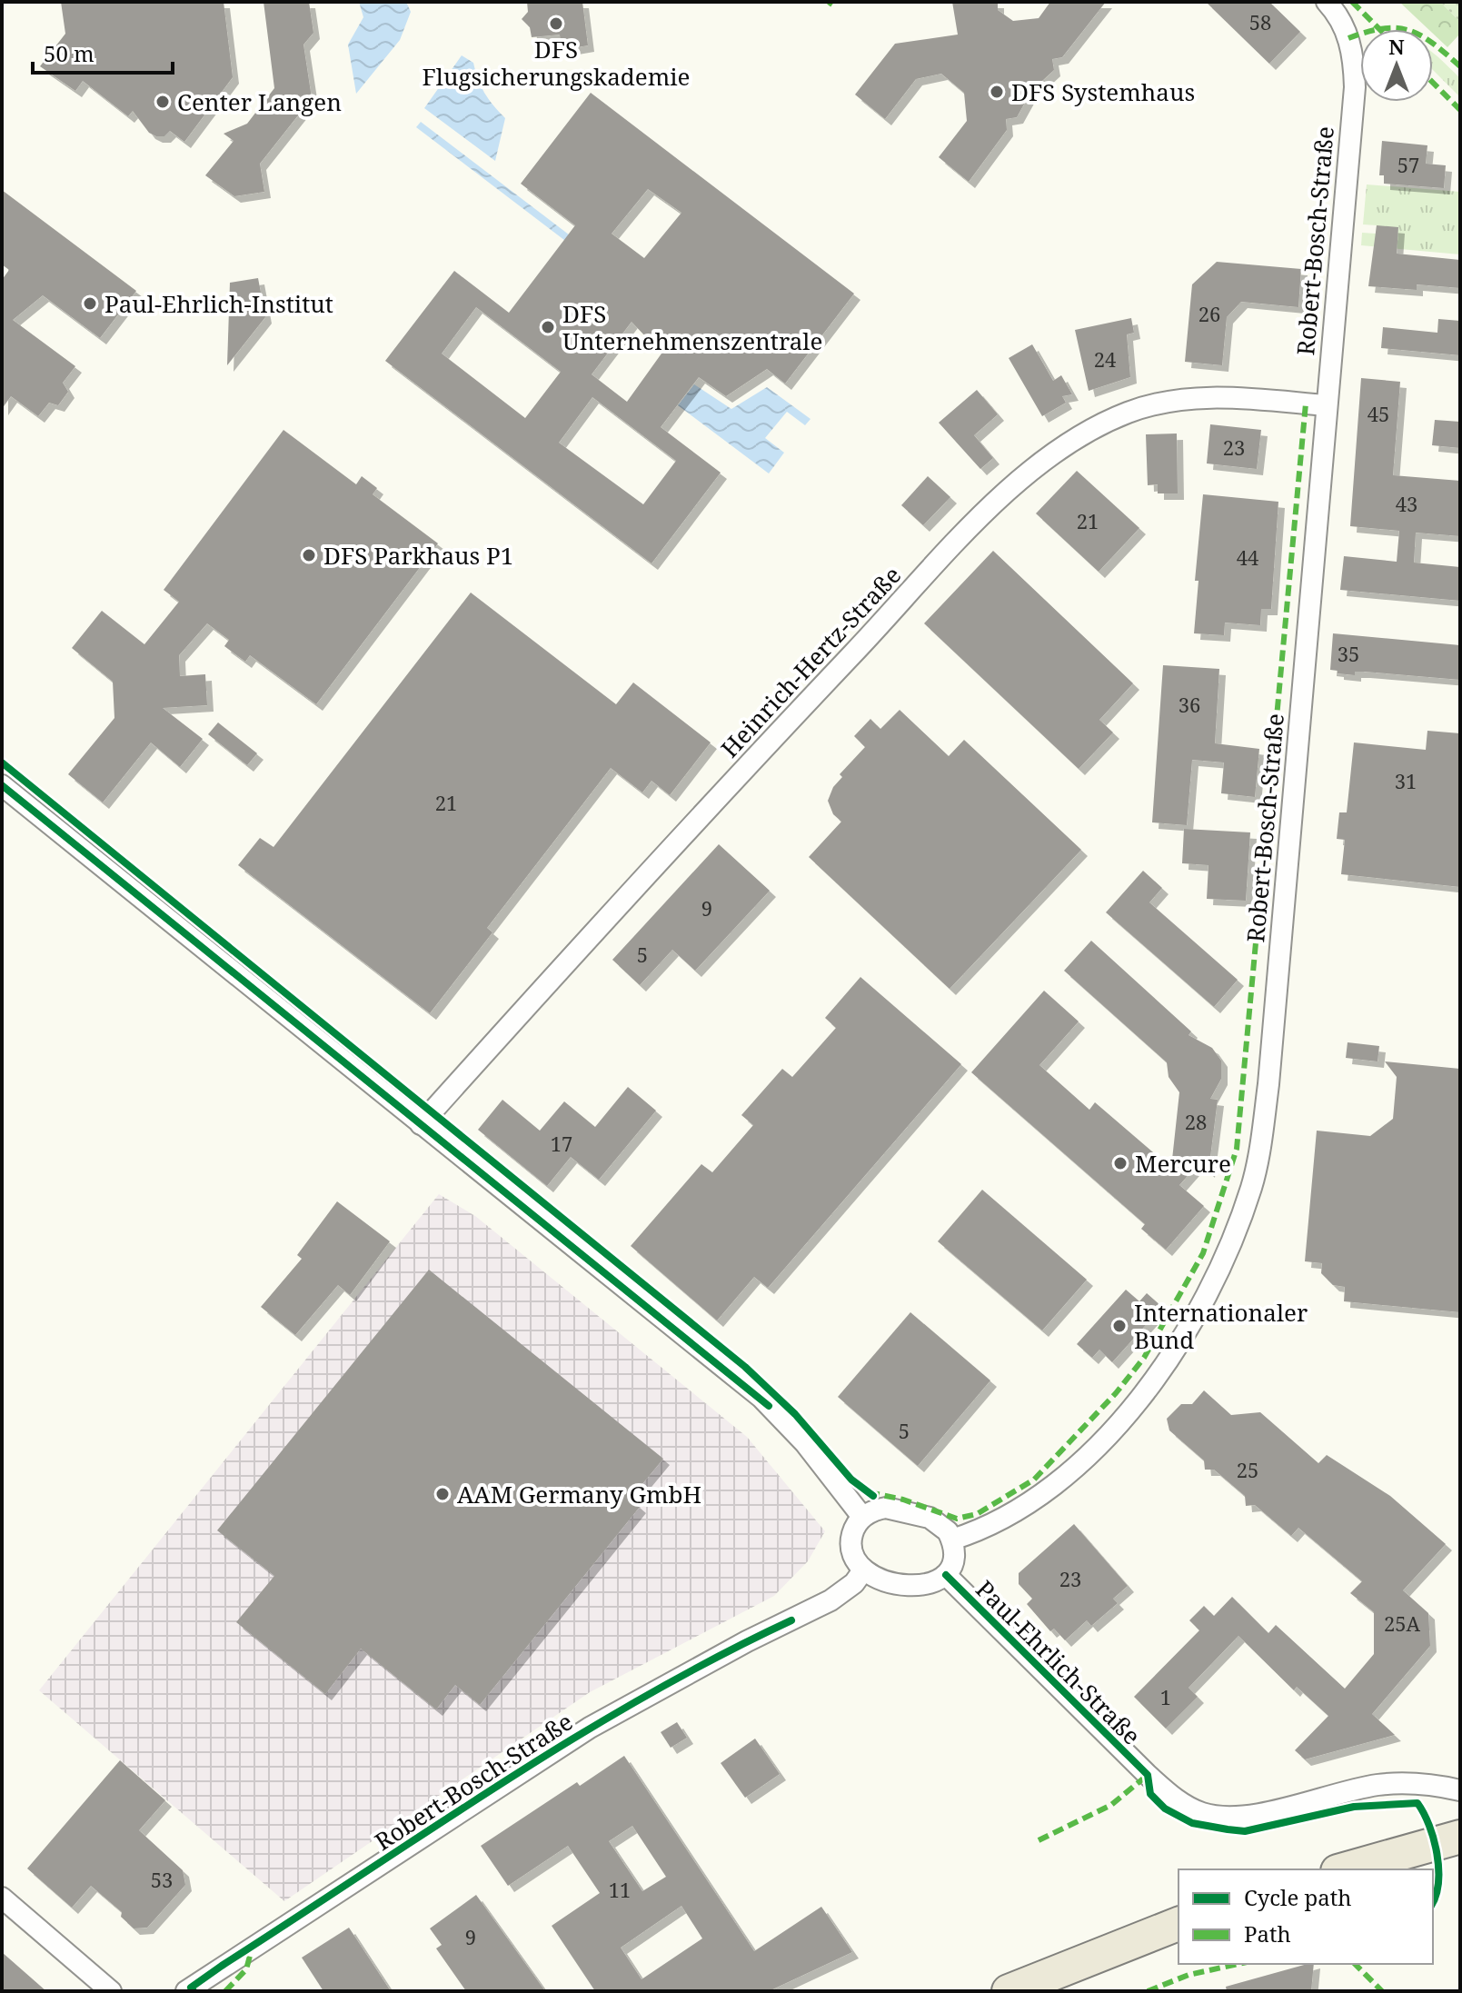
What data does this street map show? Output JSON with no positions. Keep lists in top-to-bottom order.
{
  "streets": {
    "street": ["Robert-Bosch-Straße", "Heinrich-Hertz-Straße", "Paul-Ehrlich-Straße"]
  },
  "crossings": [
    ["Robert-Bosch-Straße", "Heinrich-Hertz-Straße"],
    ["Robert-Bosch-Straße", "Paul-Ehrlich-Straße"]
  ],
  "places": [
    "DFS Flugsicherungskademie",
    "DFS Systemhaus",
    "Center Langen",
    "Paul-Ehrlich-Institut",
    "DFS Unternehmenszentrale",
    "DFS Parkhaus P1",
    "Mercure",
    "Internationaler Bund",
    "AAM Germany GmbH"
  ],
  "house_numbers": [
    "58",
    "57",
    "26",
    "24",
    "45",
    "23",
    "43",
    "21",
    "44",
    "35",
    "36",
    "31",
    "21",
    "9",
    "5",
    "28",
    "17",
    "5",
    "25",
    "23",
    "25A",
    "1",
    "53",
    "11",
    "9"
  ],
  "legend": ["Cycle path", "Path"],
  "scale_bar": "50 m",
  "north": "top"
}
